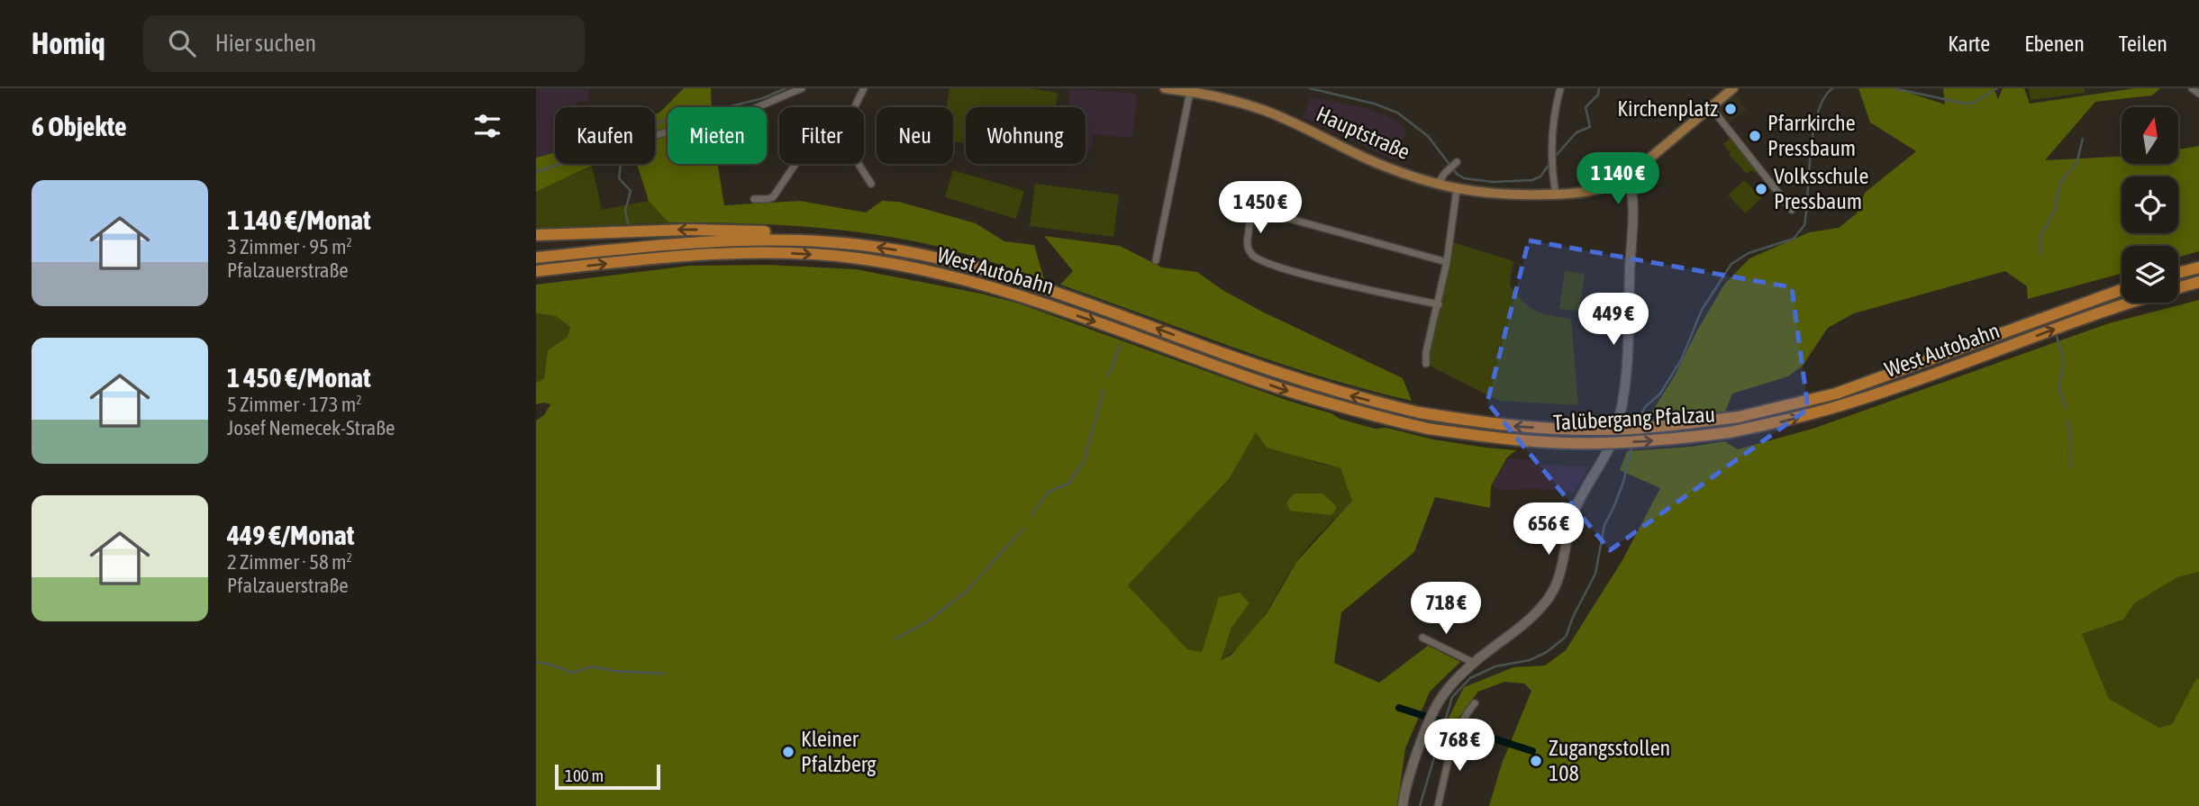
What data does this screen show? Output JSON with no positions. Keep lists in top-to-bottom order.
{
  "streets": {
    "highway": ["West Autobahn", "Talübergang Pfalzau"],
    "main road": ["Hauptstraße"]
  },
  "crossings": [
    ["West Autobahn", "Talübergang Pfalzau"]
  ],
  "places": [
    "Kirchenplatz",
    "Pfarrkirche Pressbaum",
    "Volksschule Pressbaum",
    "Kleiner Pfalzberg",
    "Zugangsstollen 108"
  ],
  "scale_bar": "100 m",
  "north": "top",
  "page": {
    "header": "Homiq",
    "search": "Hier suchen",
    "nav": ["Karte", "Ebenen", "Teilen"],
    "heading": "6 Objekte",
    "chip": [
      "Kaufen",
      "Mieten",
      "Filter",
      "Neu",
      "Wohnung"
    ],
    "price": [
      "1 140 €",
      "1 450 €",
      "449 €",
      "656 €",
      "718 €",
      "768 €"
    ],
    "list": [
      {
        "name": "1 140 €/Monat",
        "note": "3 Zimmer · 95 m² · Pfalzauerstraße"
      },
      {
        "name": "1 450 €/Monat",
        "note": "5 Zimmer · 173 m² · Josef Nemecek-Straße"
      },
      {
        "name": "449 €/Monat",
        "note": "2 Zimmer · 58 m² · Pfalzauerstraße"
      }
    ],
    "scale": "100 m"
  }
}
